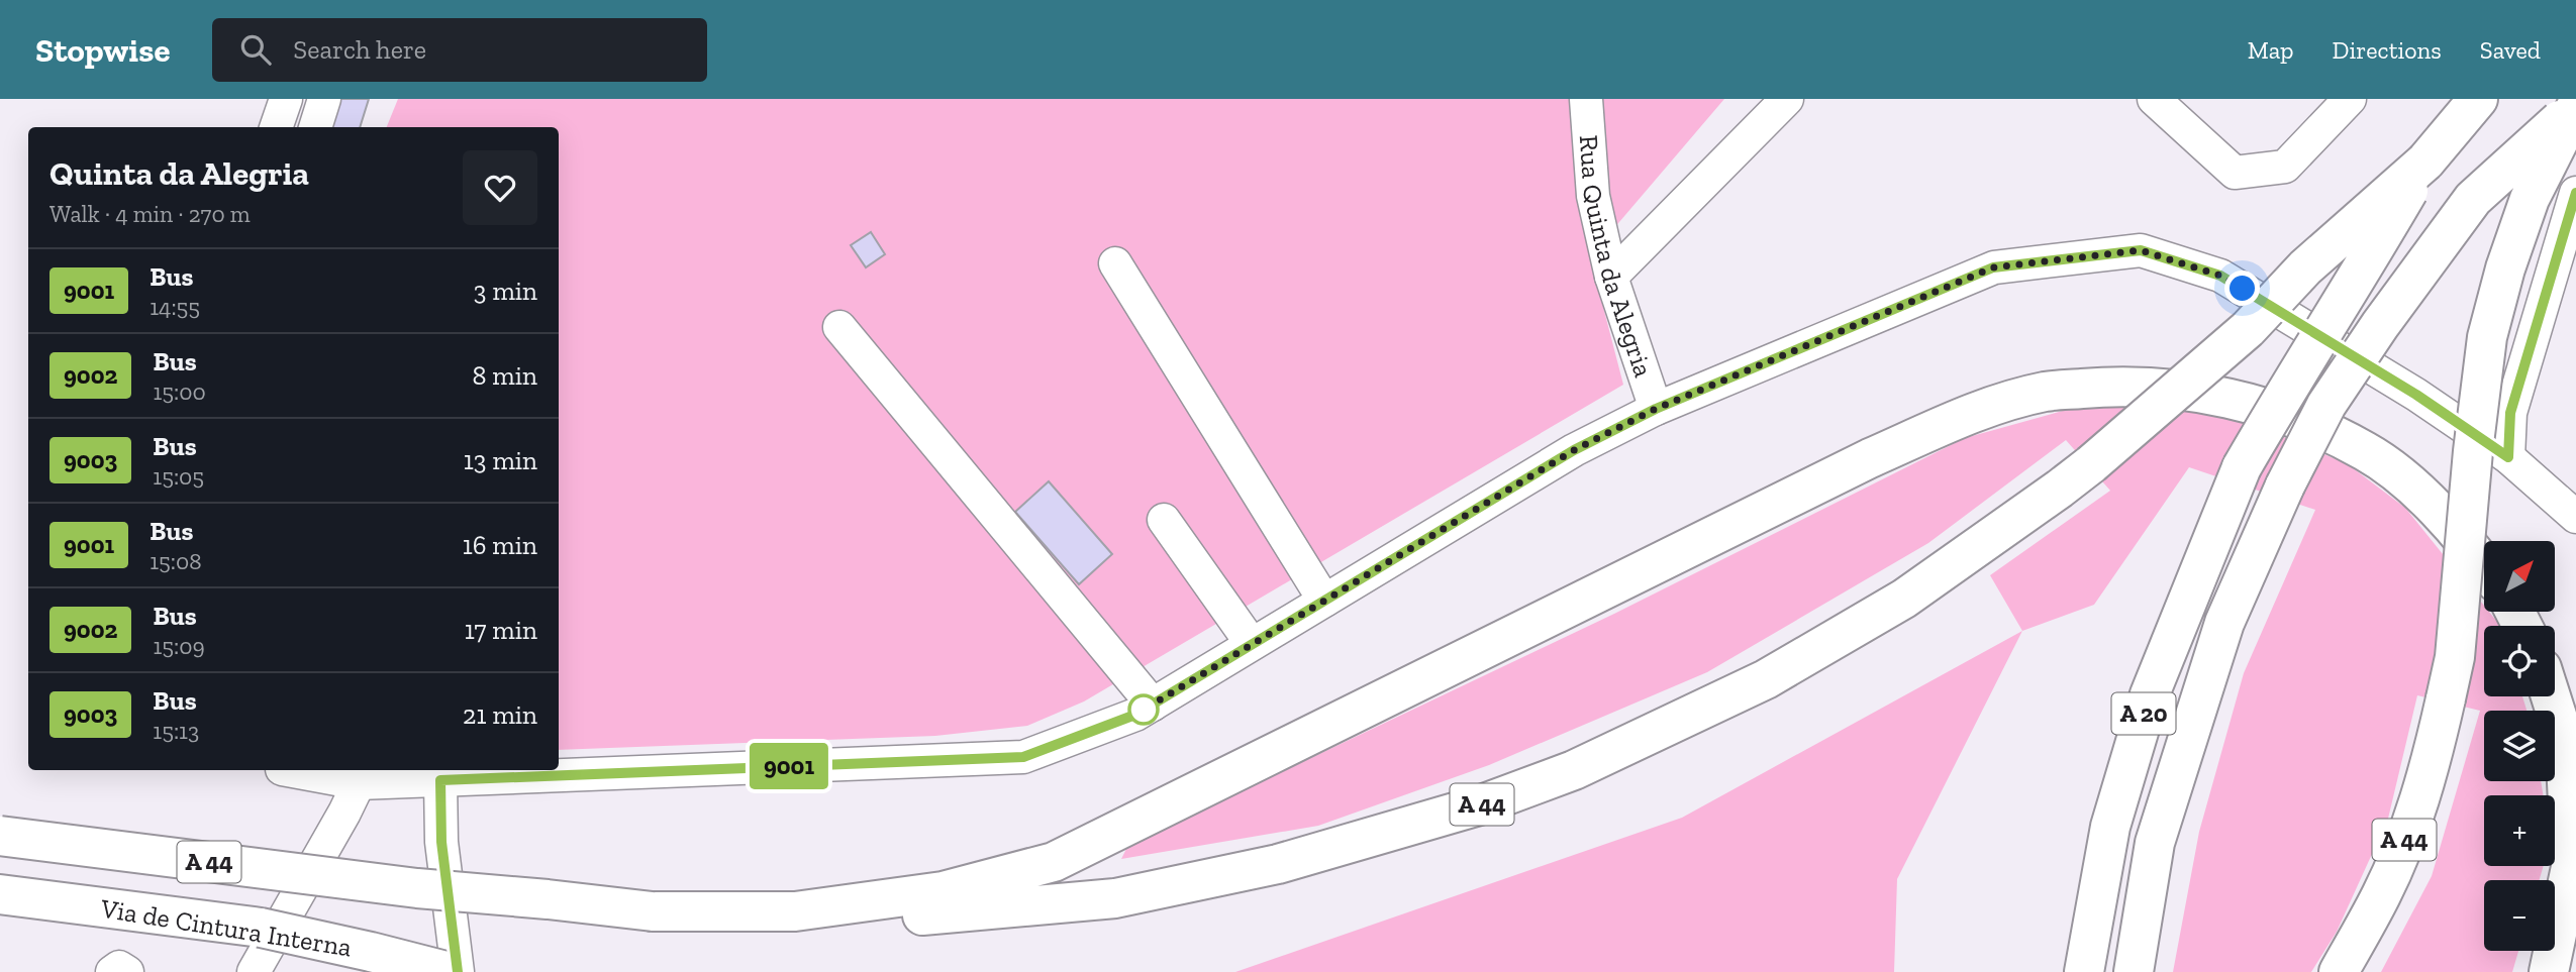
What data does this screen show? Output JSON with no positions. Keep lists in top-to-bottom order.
{
  "streets": {
    "highway": ["A 20", "A 44", "Via de Cintura Interna"],
    "street": ["Rua Quinta da Alegria"]
  },
  "crossings": [
    ["A 20", "A 44"]
  ],
  "lines": ["bus line 9001"],
  "north": "top right",
  "page": {
    "header": "Stopwise",
    "search": "Search here",
    "nav": ["Map", "Directions", "Saved"],
    "on_map": "9001",
    "heading": ["Quinta da Alegria", "Walk · 4 min · 270 m"],
    "list": [
      {
        "mark": "9001",
        "name": "Bus",
        "note": "14:55",
        "value": "3 min"
      },
      {
        "mark": "9002",
        "name": "Bus",
        "note": "15:00",
        "value": "8 min"
      },
      {
        "mark": "9003",
        "name": "Bus",
        "note": "15:05",
        "value": "13 min"
      },
      {
        "mark": "9001",
        "name": "Bus",
        "note": "15:08",
        "value": "16 min"
      },
      {
        "mark": "9002",
        "name": "Bus",
        "note": "15:09",
        "value": "17 min"
      },
      {
        "mark": "9003",
        "name": "Bus",
        "note": "15:13",
        "value": "21 min"
      }
    ],
    "map_buttons": ["+", "−"]
  }
}
